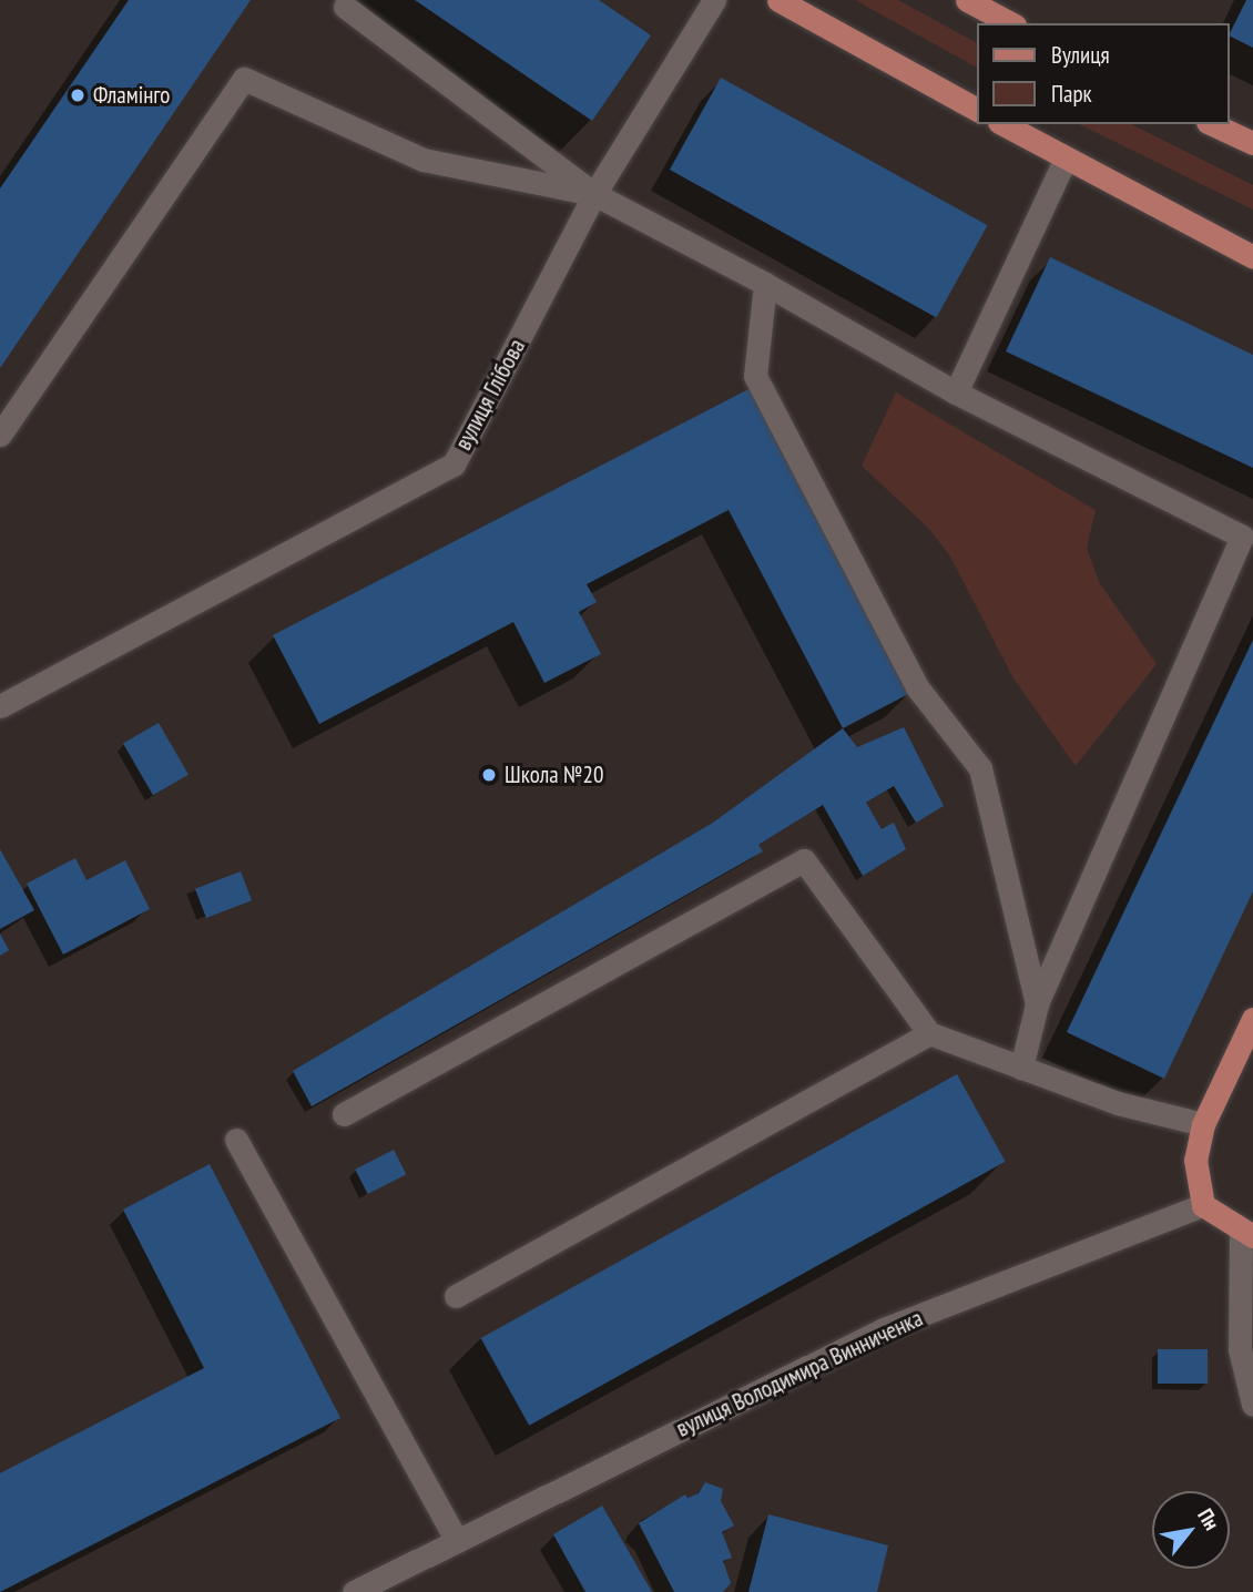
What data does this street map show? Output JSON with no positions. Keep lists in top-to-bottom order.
{
  "streets": {
    "street": ["вулиця Глібова", "вулиця Володимира Винниченка"]
  },
  "places": ["Фламінго", "Школа №20"],
  "legend": ["Вулиця", "Парк"],
  "north": "top right"
}
